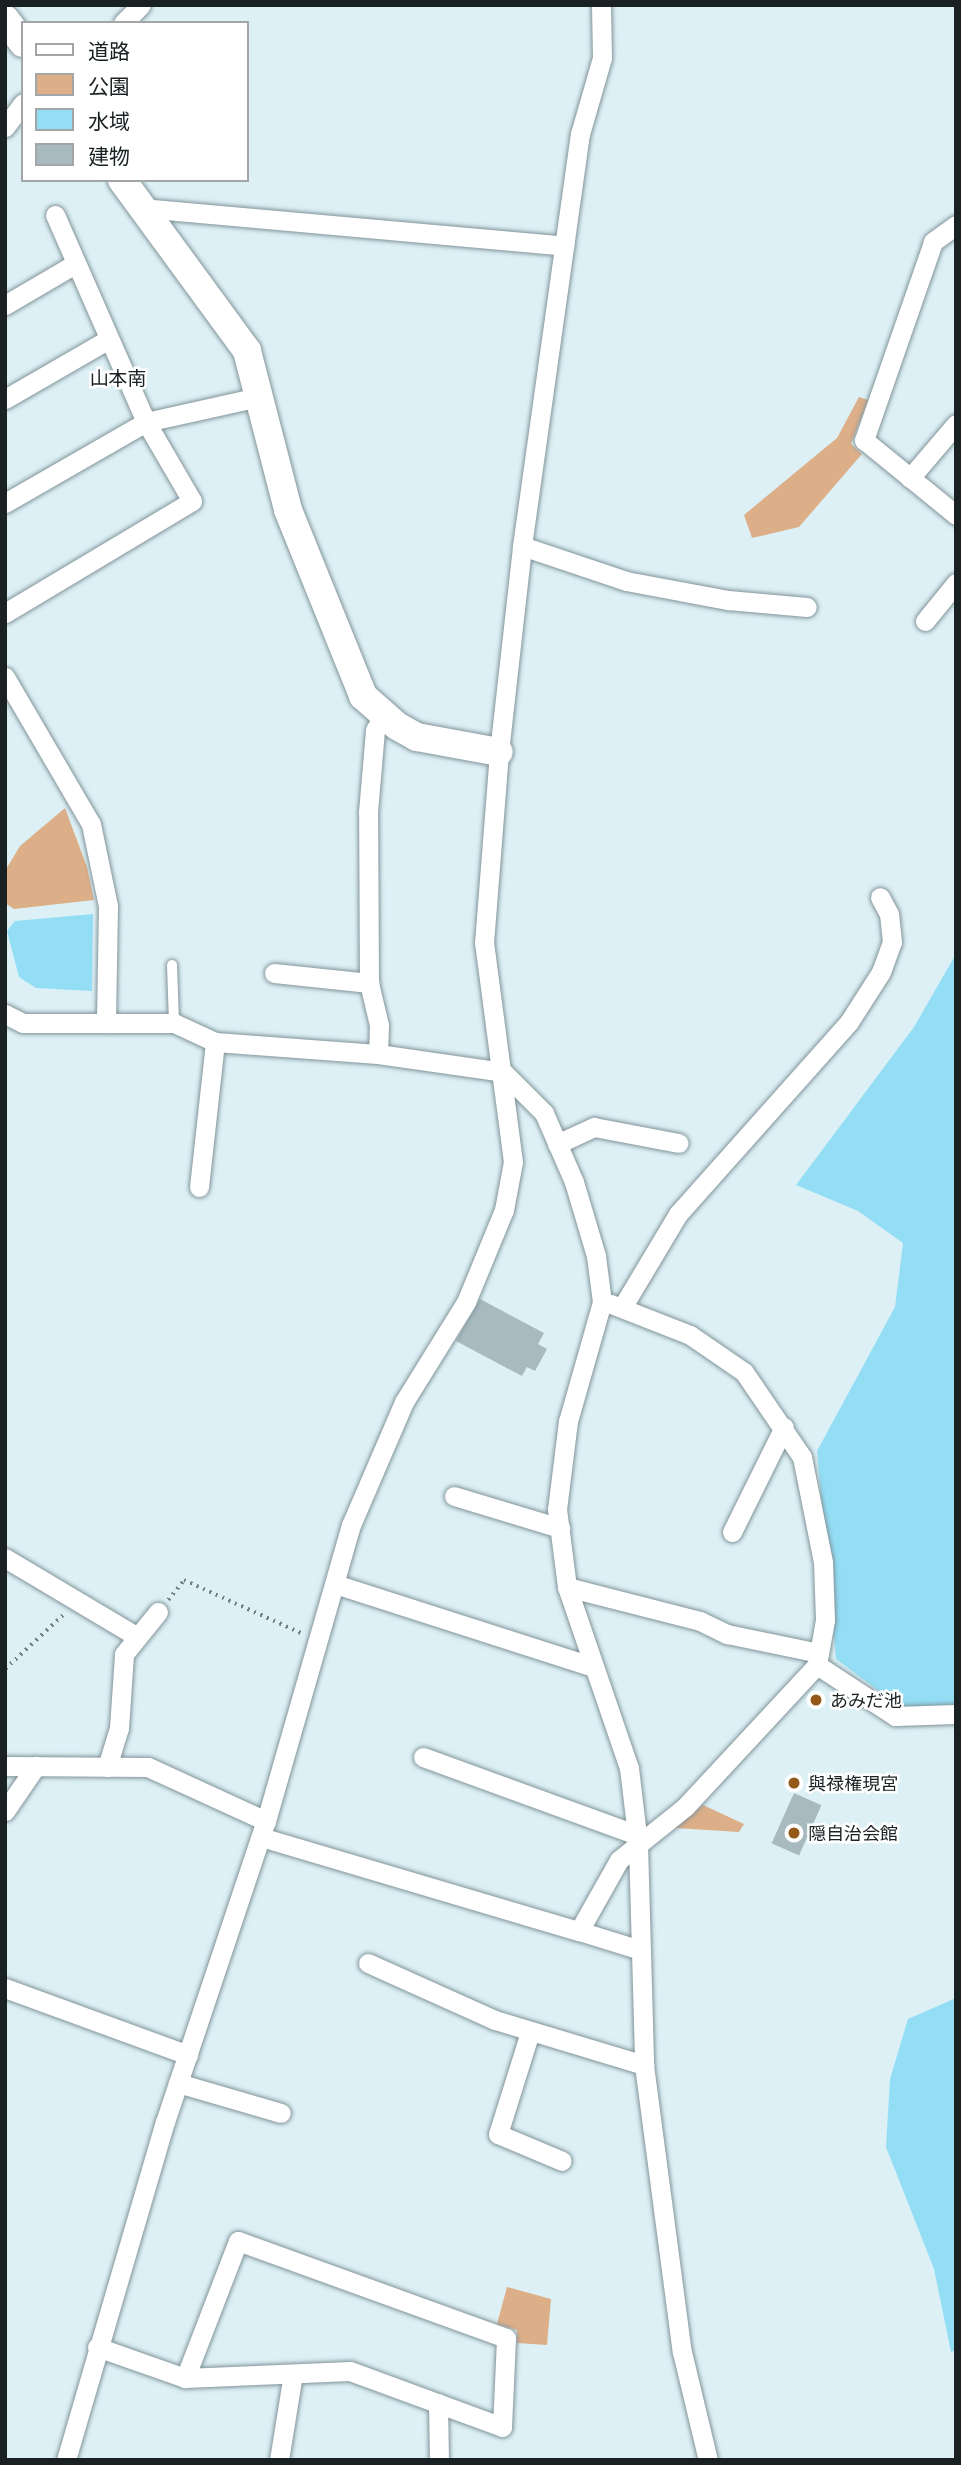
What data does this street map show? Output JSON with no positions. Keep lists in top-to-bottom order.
{
  "districts": ["山本南"],
  "places": ["あみだ池", "與禄権現宮", "隠自治会館"],
  "legend": [
    "道路",
    "公園",
    "水域",
    "建物"
  ]
}
